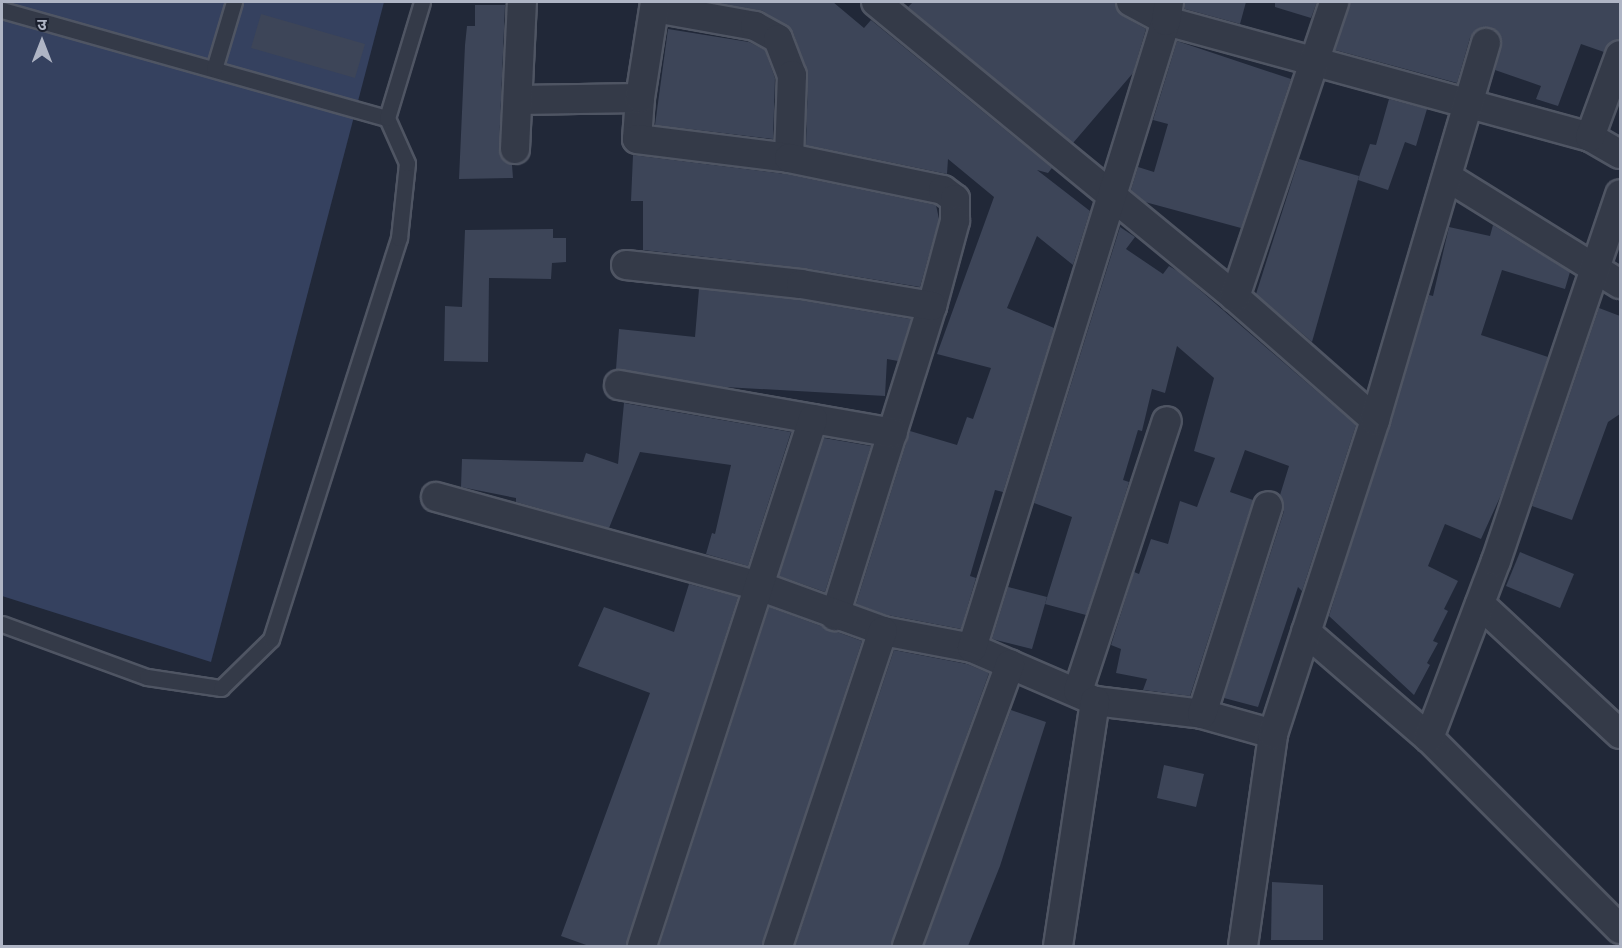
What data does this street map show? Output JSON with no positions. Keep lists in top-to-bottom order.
{
  "north": "top"
}
